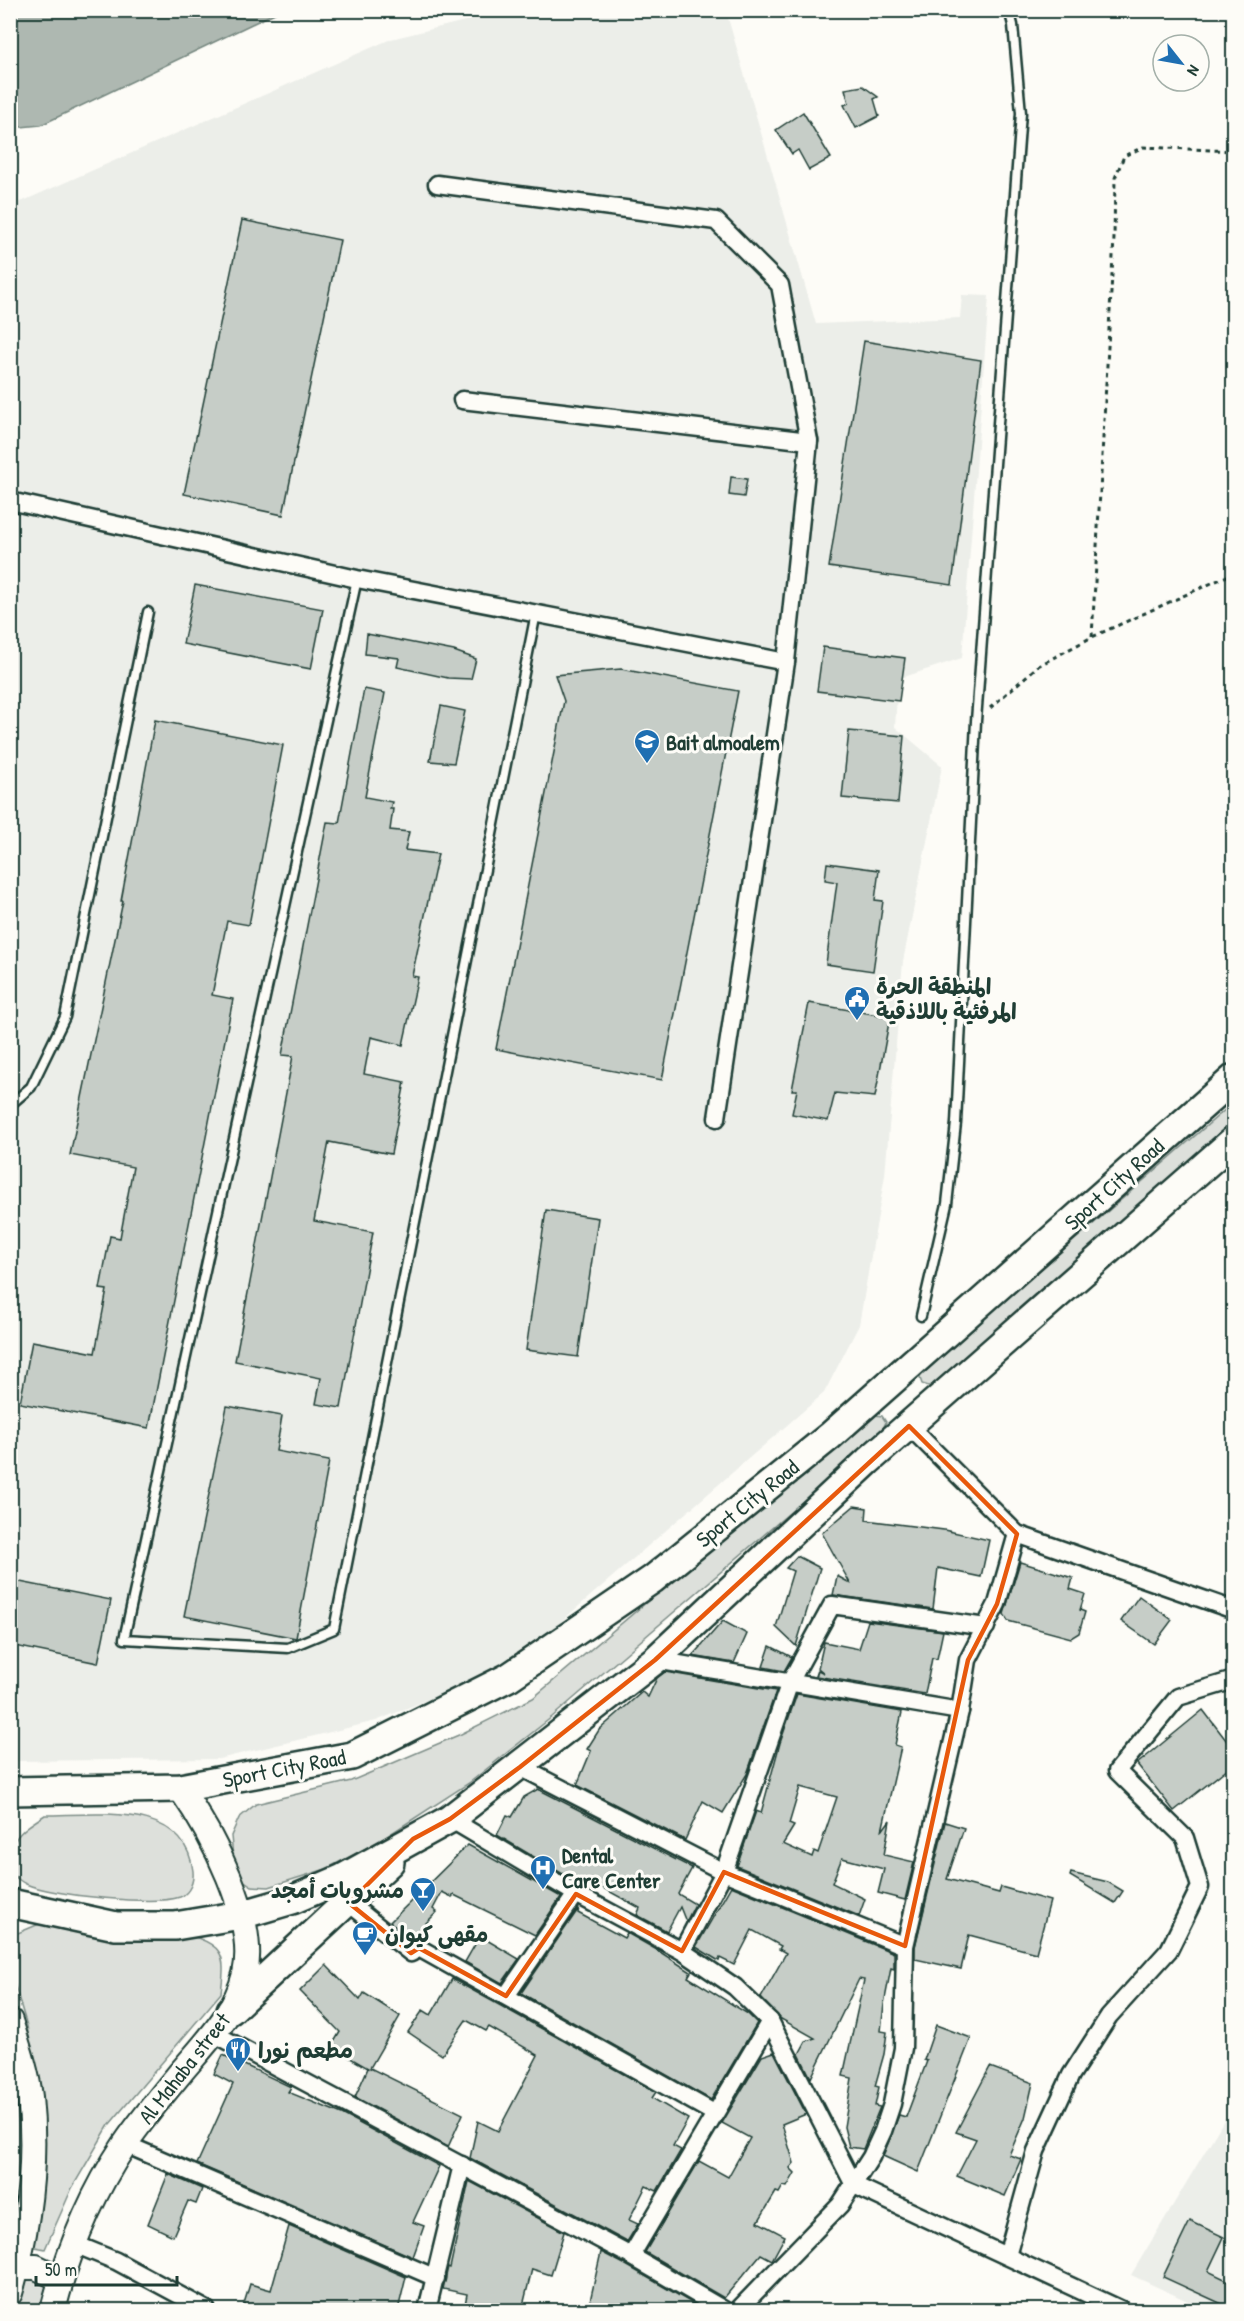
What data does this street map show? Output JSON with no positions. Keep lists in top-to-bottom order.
{
  "streets": {
    "main road": ["Sport City Road", "Al Mahaba street"]
  },
  "crossings": [
    ["Sport City Road", "Al Mahaba street"]
  ],
  "places": {
    "school or university": ["Bait almoalem"],
    "public building": ["المنطقة الحرة المرفئية باللاذقية"],
    "hospital": ["Dental Care Center"],
    "bar": ["مشروبات أمجد"],
    "cafe": ["مقهى كيوان"],
    "restaurant": ["مطعم نورا"]
  },
  "scale_bar": "50 m",
  "north": "bottom right"
}
